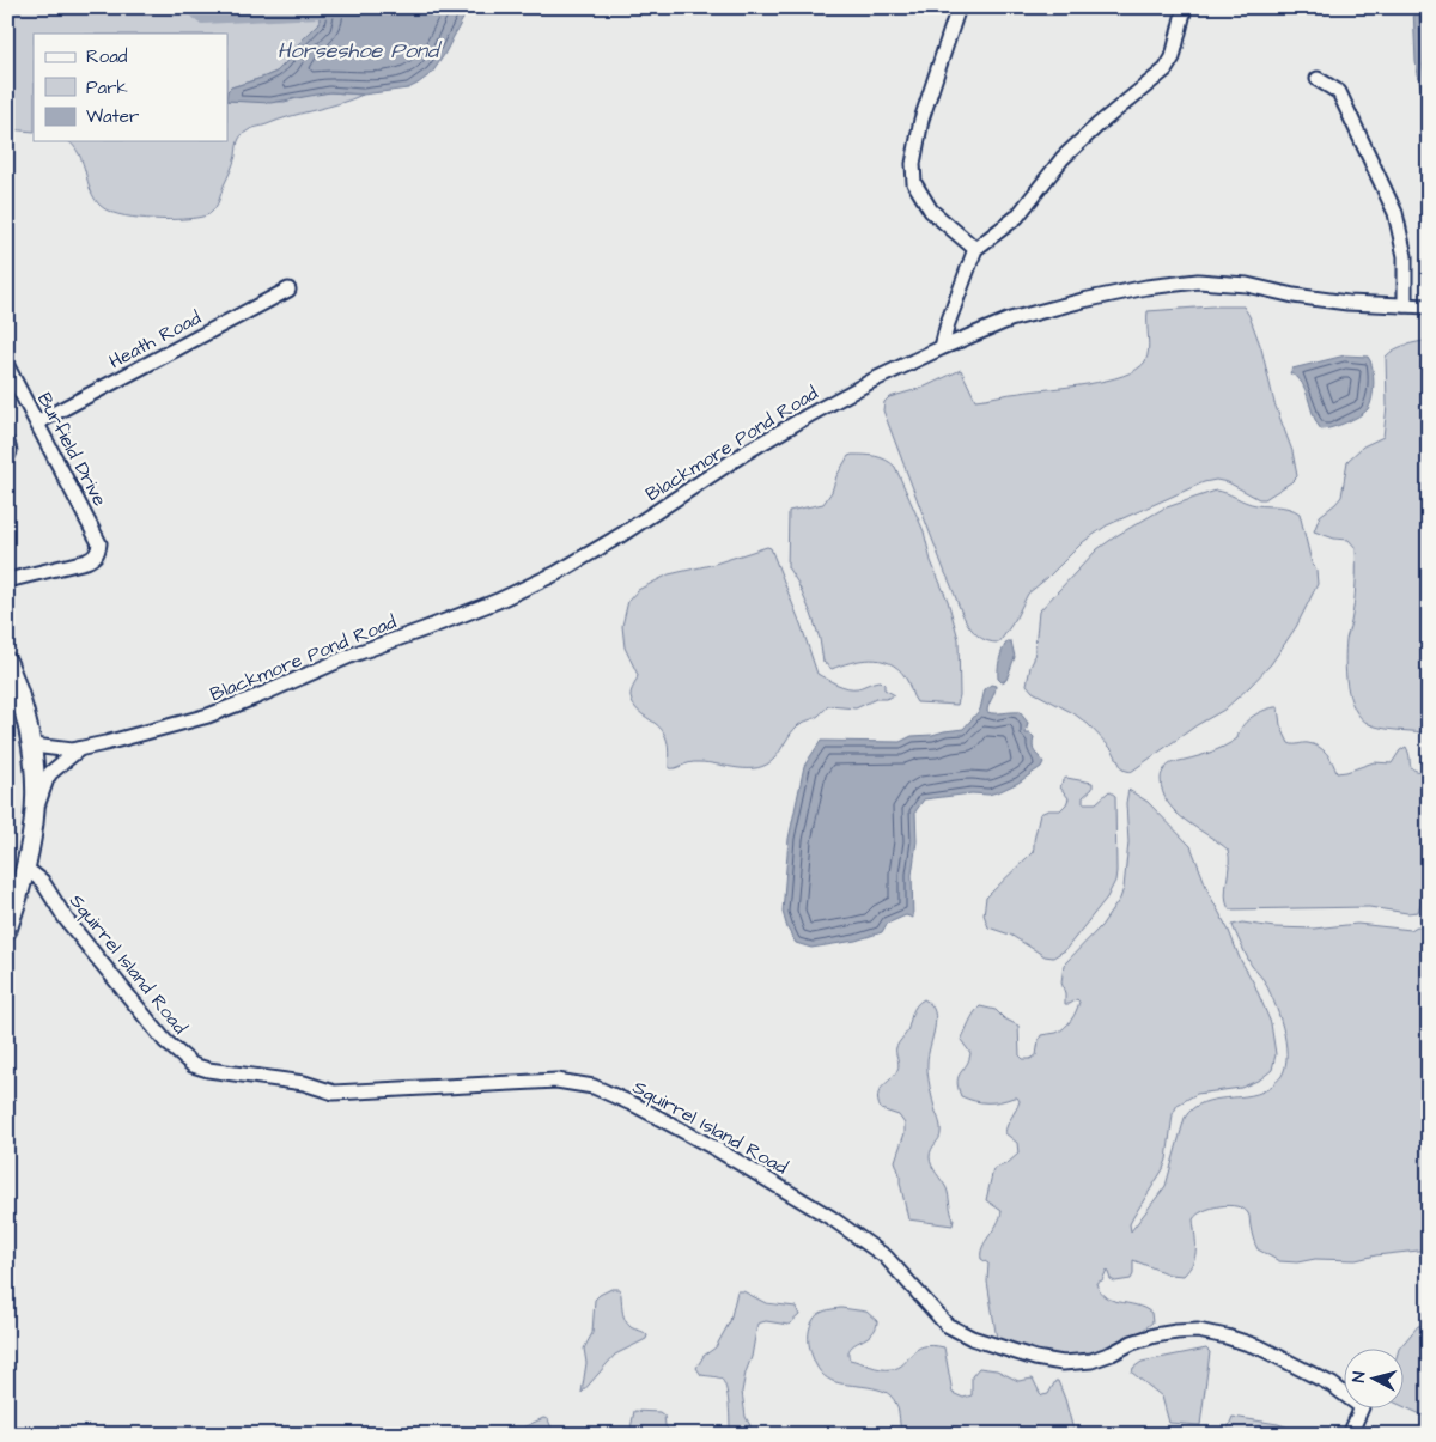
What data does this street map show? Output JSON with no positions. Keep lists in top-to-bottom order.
{
  "streets": {
    "street": [
      "Heath Road",
      "Blackmore Pond Road",
      "Burfield Drive",
      "Squirrel Island Road"
    ]
  },
  "crossings": [
    ["Heath Road", "Burfield Drive"]
  ],
  "water": ["Horseshoe Pond"],
  "legend": ["Road", "Park", "Water"],
  "north": "left"
}
